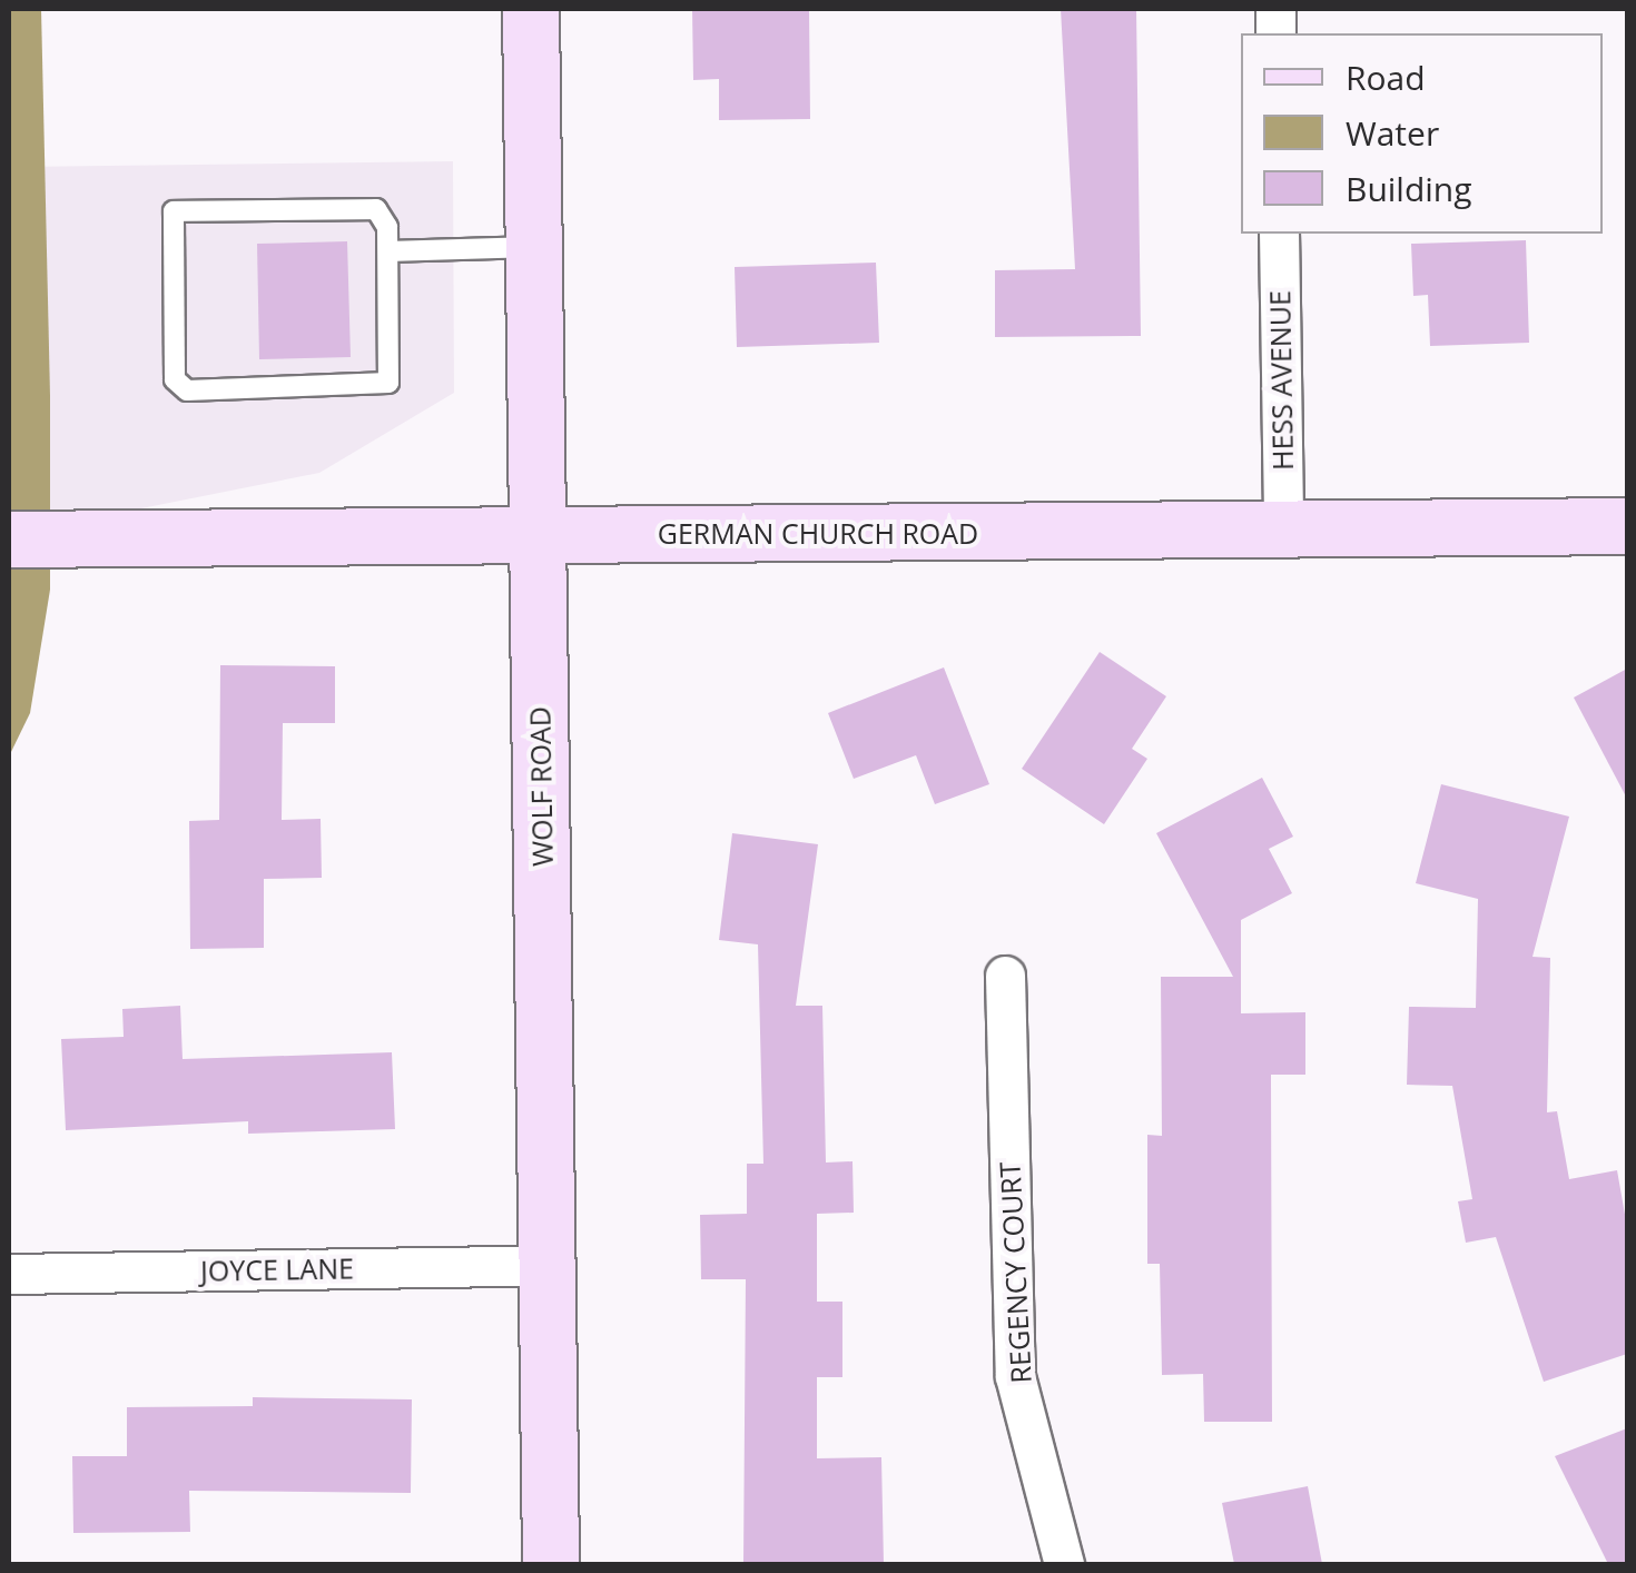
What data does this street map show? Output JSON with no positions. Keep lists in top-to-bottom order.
{
  "streets": {
    "street": [
      "HESS AVENUE",
      "GERMAN CHURCH ROAD",
      "WOLF ROAD",
      "JOYCE LANE",
      "REGENCY COURT"
    ]
  },
  "crossings": [
    ["HESS AVENUE", "GERMAN CHURCH ROAD"],
    ["GERMAN CHURCH ROAD", "WOLF ROAD"],
    ["WOLF ROAD", "JOYCE LANE"]
  ],
  "legend": ["Road", "Water", "Building"]
}
